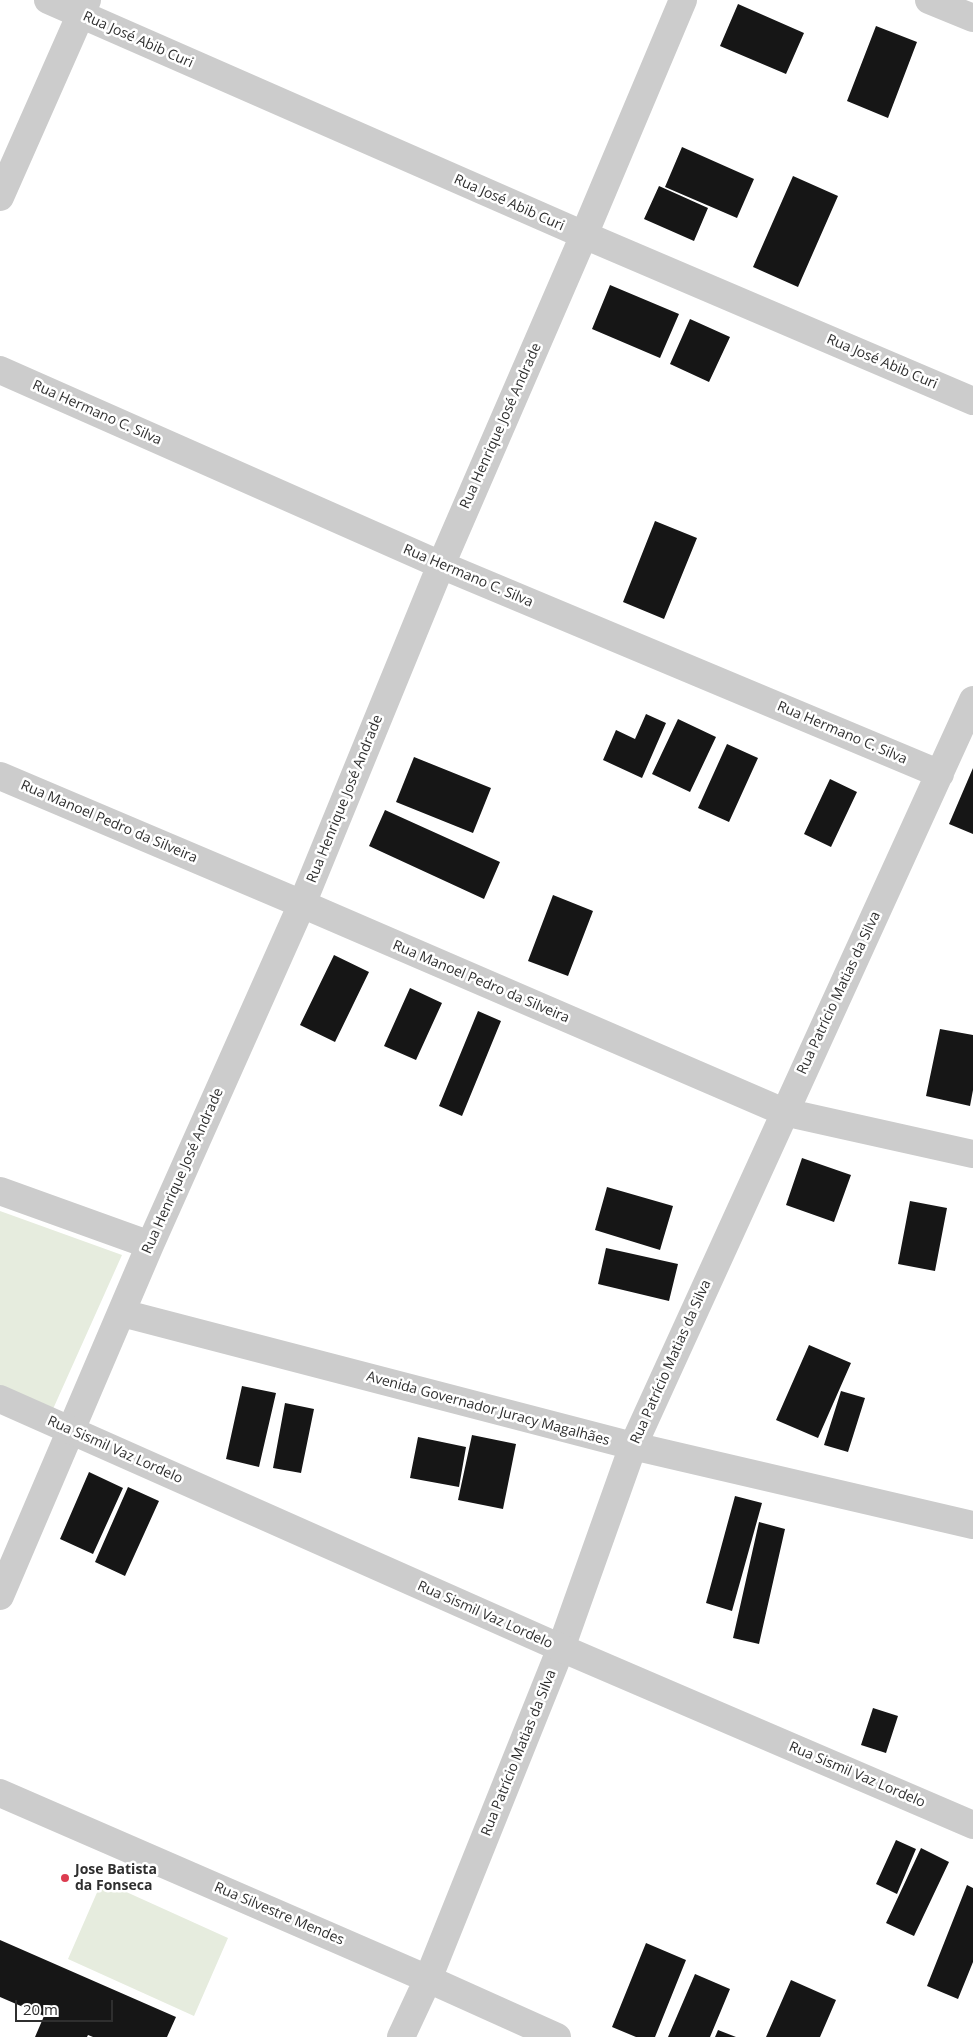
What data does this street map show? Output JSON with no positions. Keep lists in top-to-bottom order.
{
  "streets": {
    "street": [
      "Rua José Abib Curi",
      "Rua Hermano C. Silva",
      "Rua Henrique José Andrade",
      "Rua Manoel Pedro da Silveira",
      "Rua Patrício Matias da Silva",
      "Avenida Governador Juracy Magalhães",
      "Rua Sismil Vaz Lordelo",
      "Rua Silvestre Mendes"
    ]
  },
  "crossings": [
    ["Rua José Abib Curi", "Rua Henrique José Andrade"],
    ["Rua Hermano C. Silva", "Rua Henrique José Andrade"],
    ["Rua Hermano C. Silva", "Rua Patrício Matias da Silva"],
    ["Rua Henrique José Andrade", "Rua Manoel Pedro da Silveira"],
    ["Rua Henrique José Andrade", "Avenida Governador Juracy Magalhães"],
    ["Rua Henrique José Andrade", "Rua Sismil Vaz Lordelo"],
    ["Rua Manoel Pedro da Silveira", "Rua Patrício Matias da Silva"],
    ["Rua Patrício Matias da Silva", "Avenida Governador Juracy Magalhães"],
    ["Rua Patrício Matias da Silva", "Rua Sismil Vaz Lordelo"],
    ["Rua Patrício Matias da Silva", "Rua Silvestre Mendes"]
  ],
  "places": ["Jose Batista da Fonseca"],
  "scale_bar": "20 m"
}
